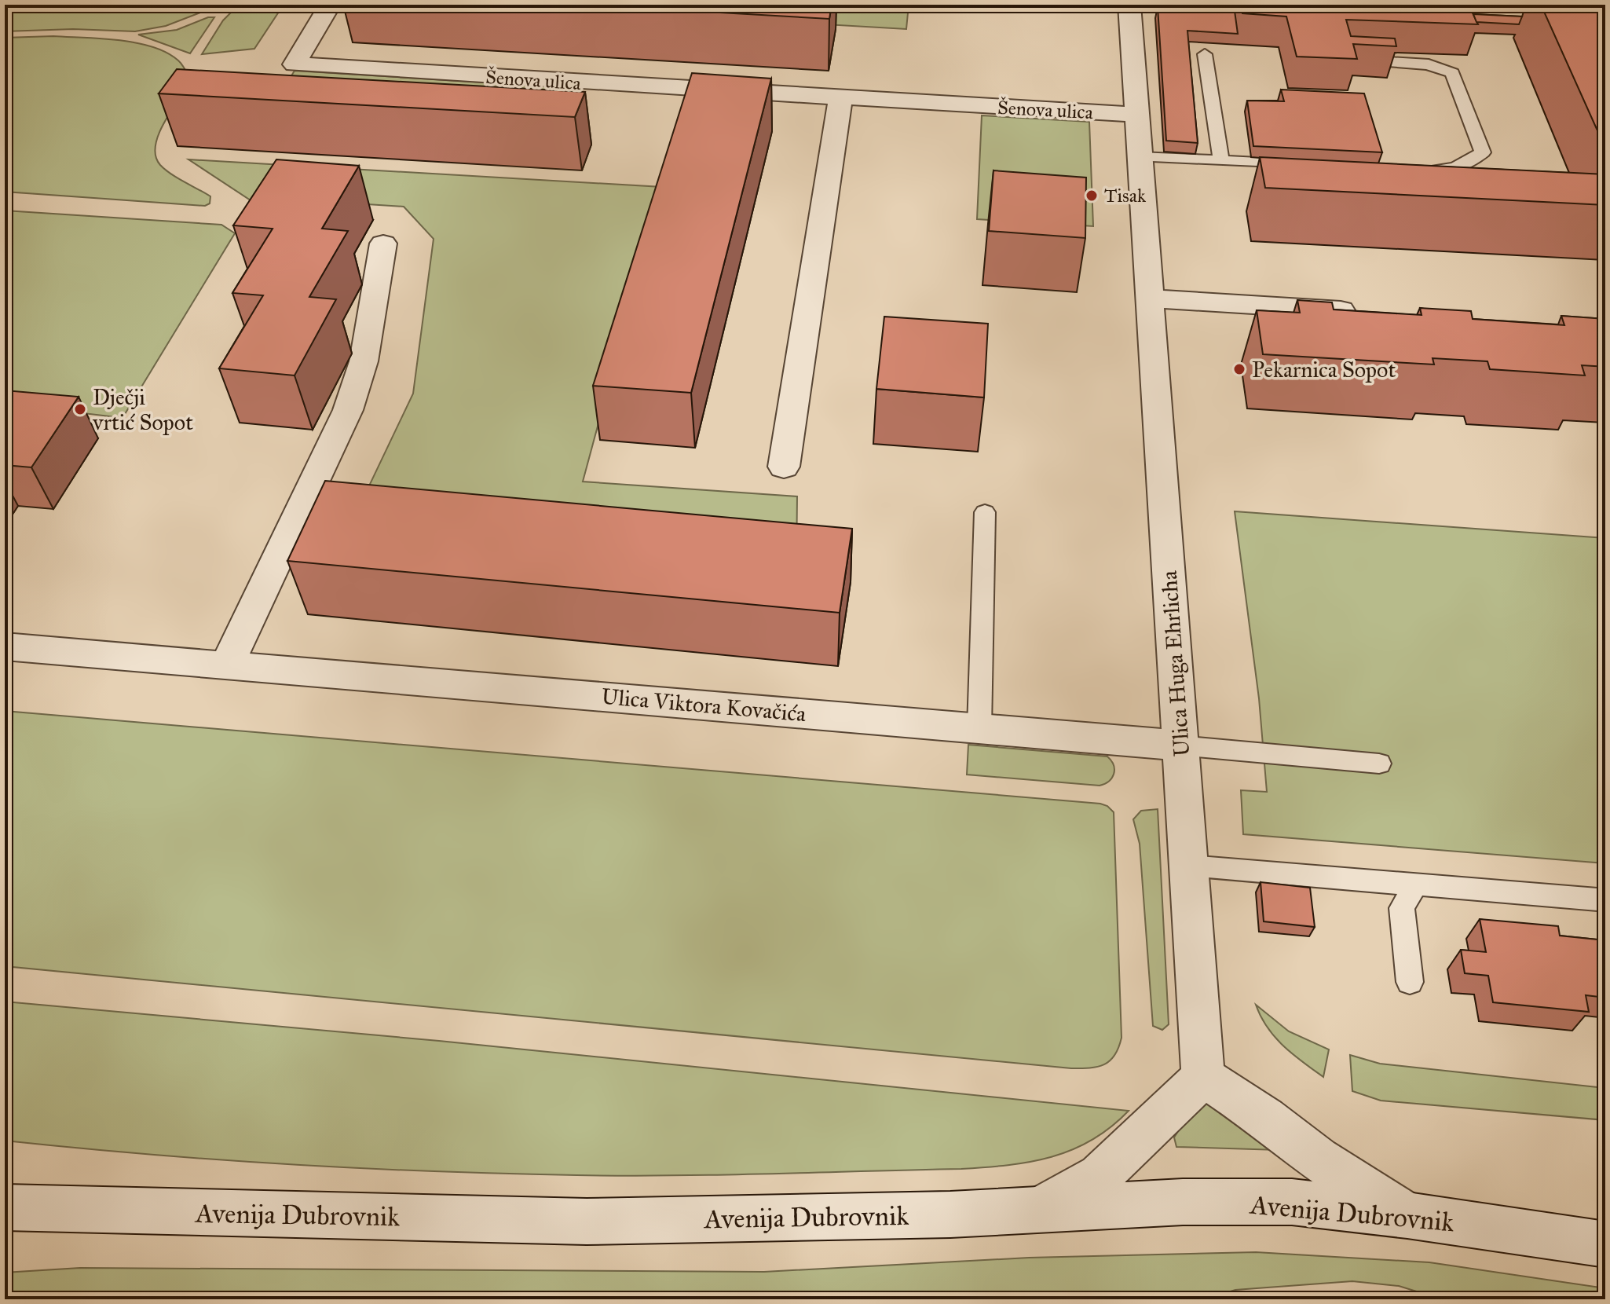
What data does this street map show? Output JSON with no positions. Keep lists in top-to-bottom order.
{
  "streets": {
    "street": [
      "Šenova ulica",
      "Ulica Huga Ehrlicha",
      "Ulica Viktora Kovačića",
      "Avenija Dubrovnik"
    ]
  },
  "crossings": [
    ["Šenova ulica", "Ulica Huga Ehrlicha"],
    ["Ulica Huga Ehrlicha", "Ulica Viktora Kovačića"]
  ],
  "places": ["Tisak", "Pekarnica Sopot", "Dječji vrtić Sopot"]
}
